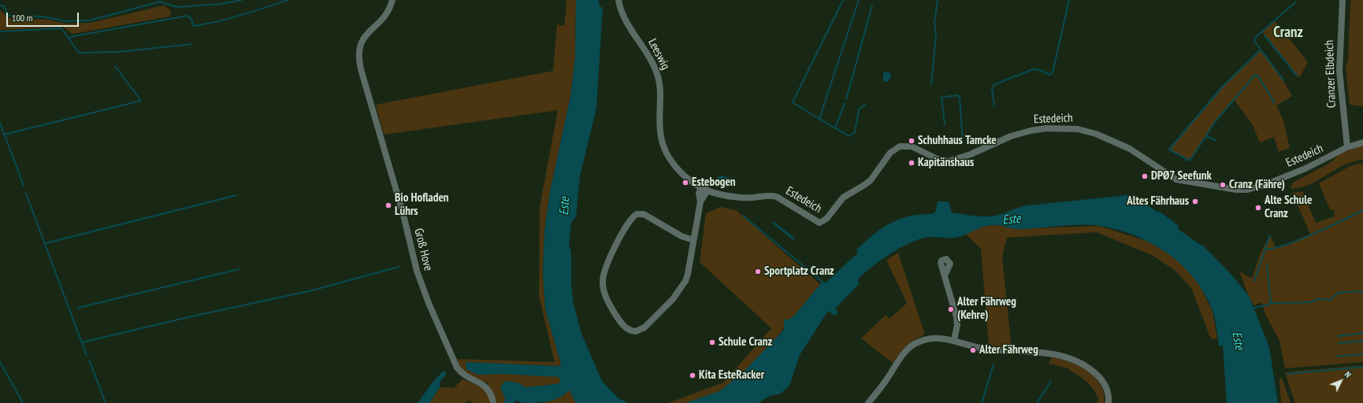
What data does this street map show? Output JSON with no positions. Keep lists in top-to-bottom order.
{
  "streets": {
    "street": [
      "Leeswig",
      "Cranzer Elbdeich",
      "Estedeich",
      "Groß Hove"
    ]
  },
  "crossings": [
    ["Leeswig", "Estedeich"],
    ["Cranzer Elbdeich", "Estedeich"]
  ],
  "districts": ["Cranz"],
  "water": ["Este"],
  "places": [
    "Schuhhaus Tamcke",
    "Kapitänshaus",
    "DPØ7 Seefunk",
    "Estebogen",
    "Cranz (Fähre)",
    "Altes Fährhaus",
    "Bio Hofladen Lührs",
    "Alte Schule Cranz",
    "Sportplatz Cranz",
    "Alter Fährweg (Kehre)",
    "Schule Cranz",
    "Alter Fährweg",
    "Kita EsteRacker"
  ],
  "scale_bar": "100 m",
  "north": "top right"
}
